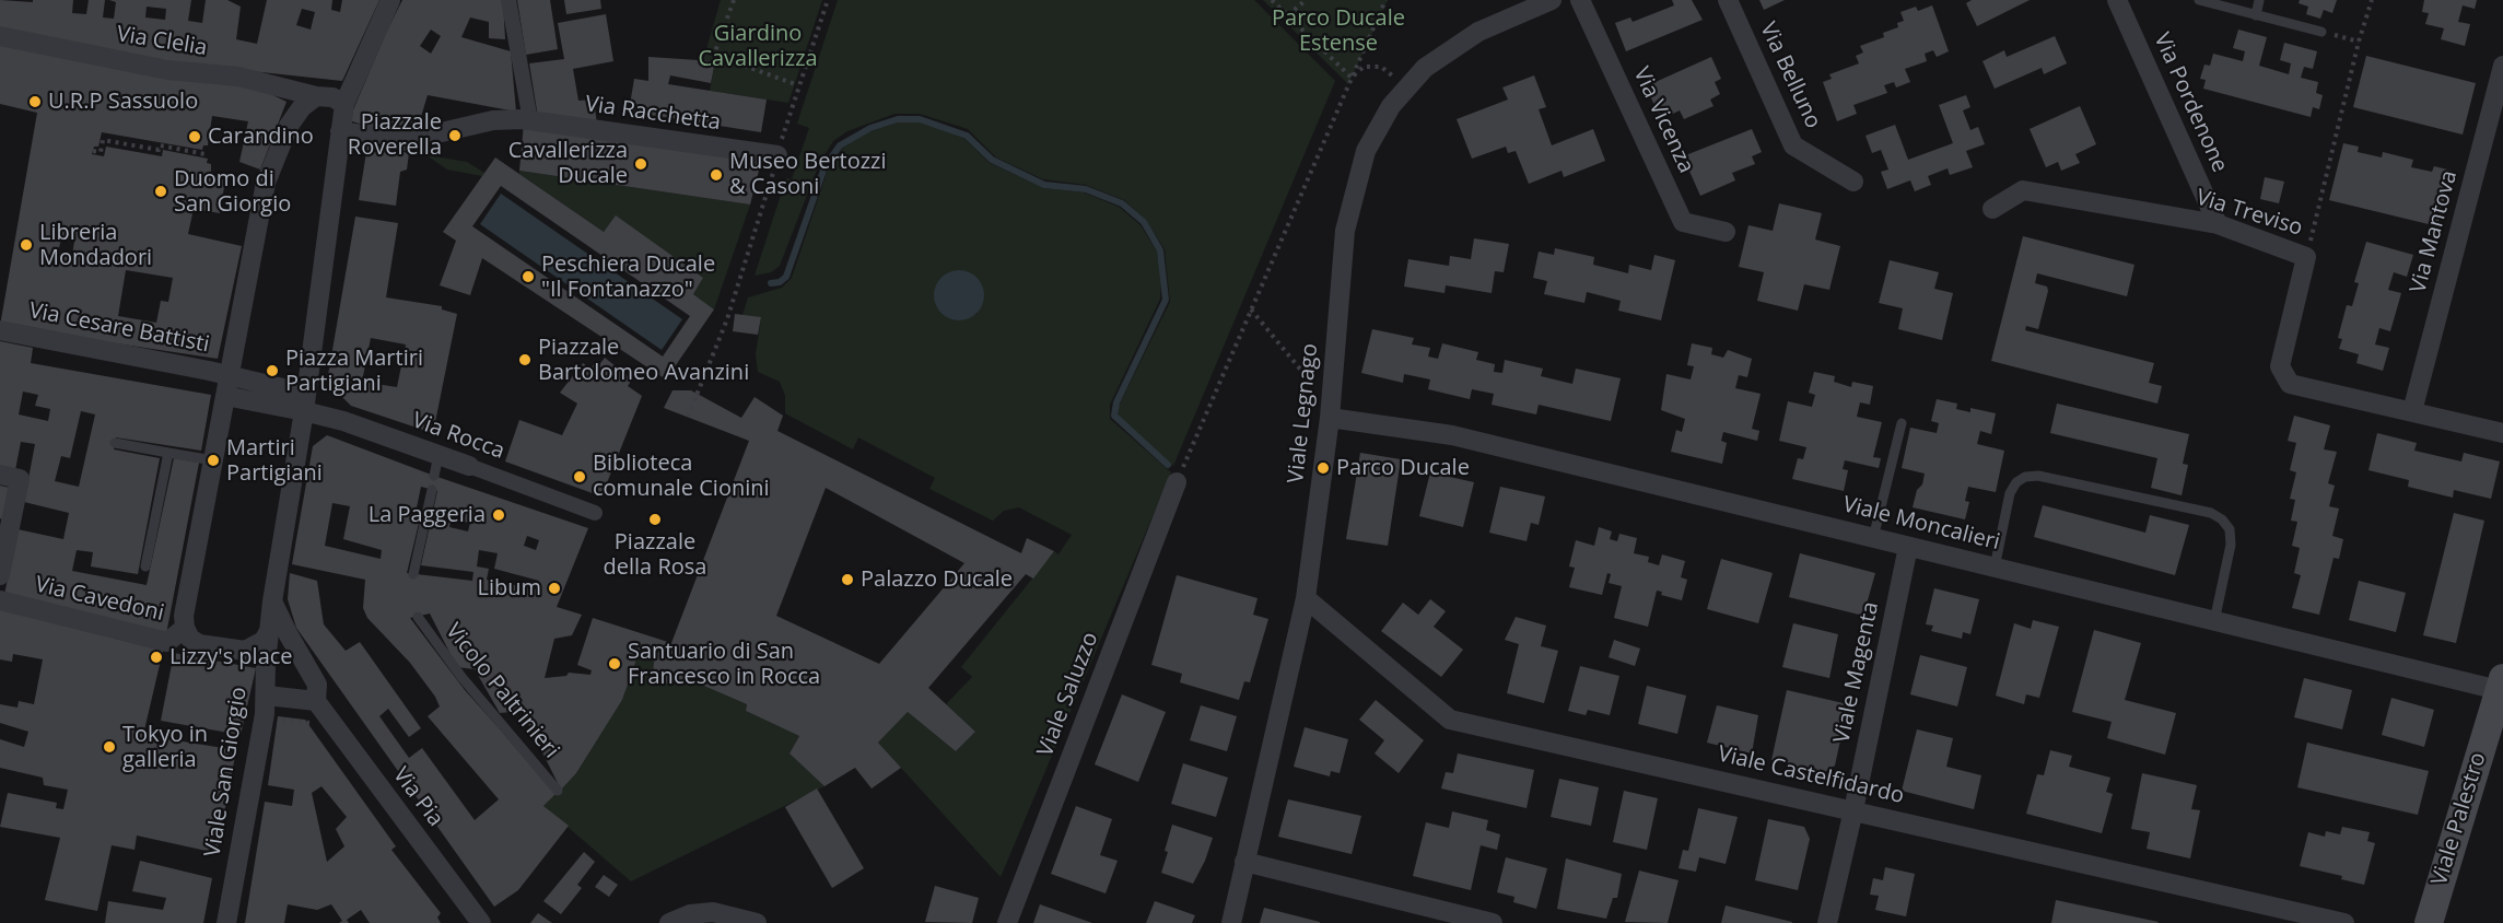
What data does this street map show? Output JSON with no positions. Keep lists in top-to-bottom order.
{
  "streets": {
    "main road": ["Viale Palestro"],
    "street": [
      "Via Clelia",
      "Via Belluno",
      "Via Pordenone",
      "Via Racchetta",
      "Via Vicenza",
      "Via Treviso",
      "Via Mantova",
      "Via Cesare Battisti",
      "Viale Legnago",
      "Via Rocca",
      "Viale Moncalieri",
      "Via Cavedoni",
      "Viale Magenta",
      "Viale Saluzzo",
      "Viale San Giorgio",
      "Viale Castelfidardo",
      "Via Pia"
    ],
    "lane": ["Vicolo Paltrinieri"]
  },
  "crossings": [
    ["Via Pordenone", "Via Treviso"],
    ["Via Treviso", "Via Mantova"],
    ["Viale Legnago", "Viale Moncalieri"],
    ["Viale Legnago", "Viale Castelfidardo"],
    ["Viale Moncalieri", "Viale Magenta"],
    ["Viale Moncalieri", "Viale Palestro"],
    ["Viale Magenta", "Viale Castelfidardo"]
  ],
  "parks": ["Parco Ducale Estense", "Giardino Cavallerizza"],
  "places": [
    "U.R.P Sassuolo",
    "Piazzale Roverella",
    "Carandino",
    "Cavallerizza Ducale",
    "Museo Bertozzi & Casoni",
    "Duomo di San Giorgio",
    "Libreria Mondadori",
    "Peschiera Ducale \"Il Fontanazzo\"",
    "Piazzale Bartolomeo Avanzini",
    "Piazza Martiri Partigiani",
    "Martiri Partigiani",
    "Parco Ducale",
    "Biblioteca comunale Cionini",
    "La Paggeria",
    "Piazzale della Rosa",
    "Palazzo Ducale",
    "Libum",
    "Lizzy's place",
    "Santuario di San Francesco in Rocca",
    "Tokyo in galleria"
  ]
}
